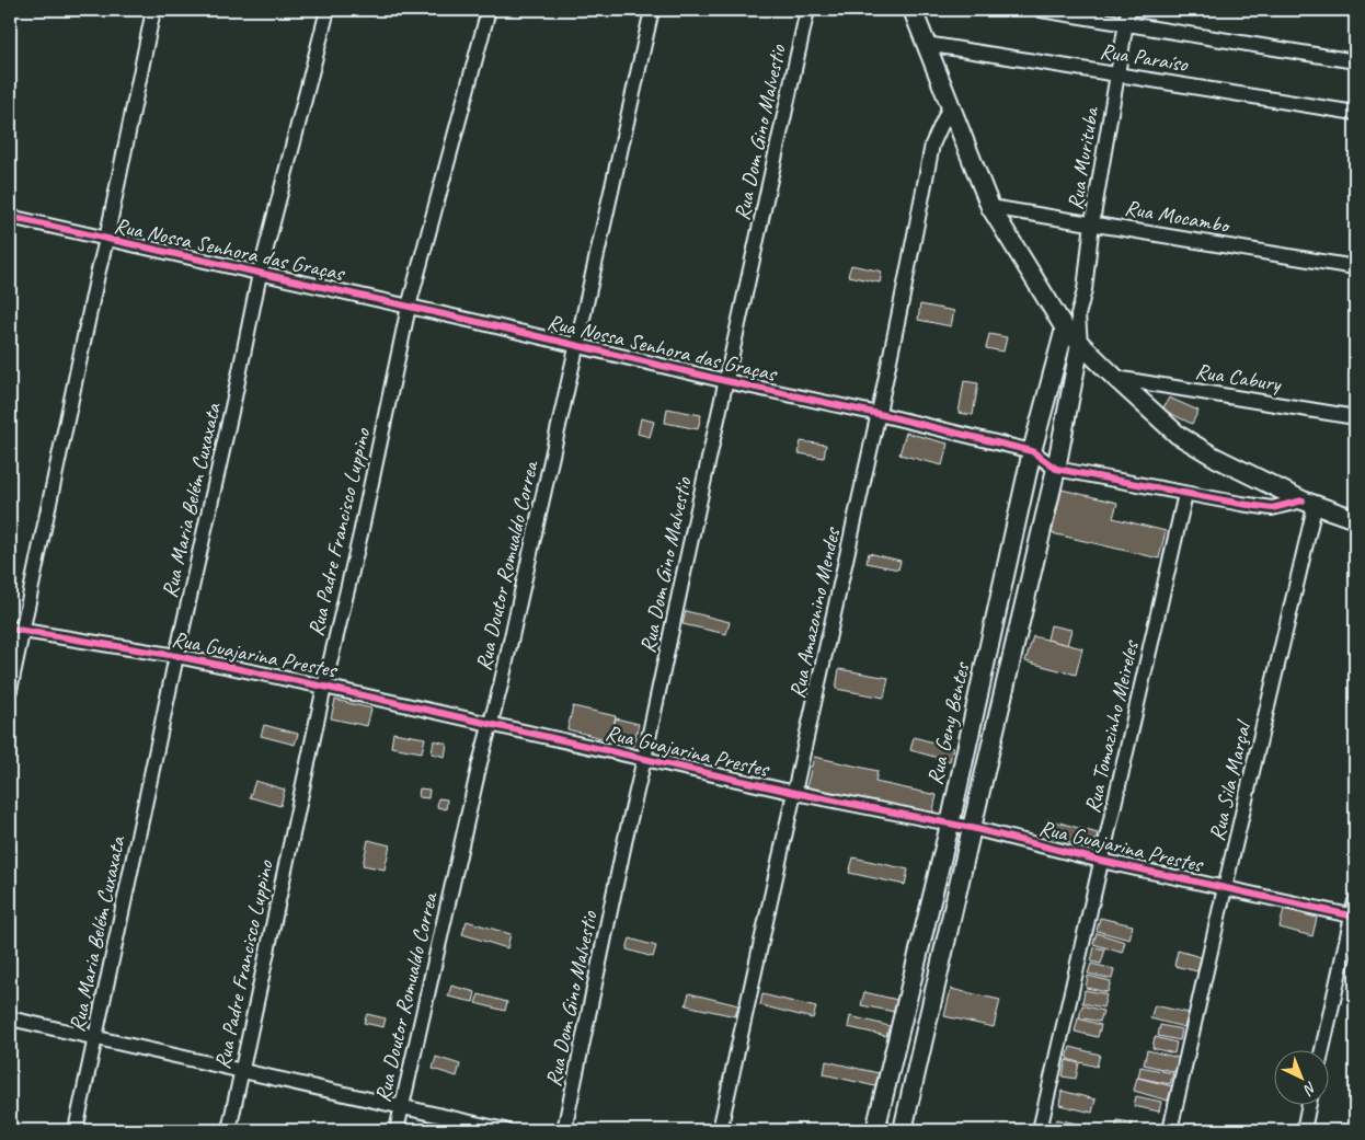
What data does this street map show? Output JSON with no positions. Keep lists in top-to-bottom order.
{
  "streets": {
    "street": [
      "Rua Paraíso",
      "Rua Dom Gino Malvestio",
      "Rua Murituba",
      "Rua Mocambo",
      "Rua Nossa Senhora das Graças",
      "Rua Cabury",
      "Rua Maria Belém Cuxaxata",
      "Rua Padre Francisco Luppino",
      "Rua Doutor Romualdo Correa",
      "Rua Amazonino Mendes",
      "Rua Guajarina Prestes",
      "Rua Geny Bentes",
      "Rua Tomazinho Meireles",
      "Rua Sila Marçal"
    ]
  },
  "crossings": [
    ["Rua Paraíso", "Rua Murituba"],
    ["Rua Dom Gino Malvestio", "Rua Nossa Senhora das Graças"],
    ["Rua Dom Gino Malvestio", "Rua Guajarina Prestes"],
    ["Rua Murituba", "Rua Mocambo"],
    ["Rua Nossa Senhora das Graças", "Rua Maria Belém Cuxaxata"],
    ["Rua Nossa Senhora das Graças", "Rua Padre Francisco Luppino"],
    ["Rua Nossa Senhora das Graças", "Rua Doutor Romualdo Correa"],
    ["Rua Nossa Senhora das Graças", "Rua Amazonino Mendes"],
    ["Rua Nossa Senhora das Graças", "Rua Geny Bentes"],
    ["Rua Nossa Senhora das Graças", "Rua Tomazinho Meireles"],
    ["Rua Nossa Senhora das Graças", "Rua Sila Marçal"],
    ["Rua Maria Belém Cuxaxata", "Rua Guajarina Prestes"],
    ["Rua Padre Francisco Luppino", "Rua Guajarina Prestes"],
    ["Rua Doutor Romualdo Correa", "Rua Guajarina Prestes"],
    ["Rua Amazonino Mendes", "Rua Guajarina Prestes"],
    ["Rua Guajarina Prestes", "Rua Geny Bentes"],
    ["Rua Guajarina Prestes", "Rua Tomazinho Meireles"],
    ["Rua Guajarina Prestes", "Rua Sila Marçal"]
  ],
  "north": "bottom right"
}
